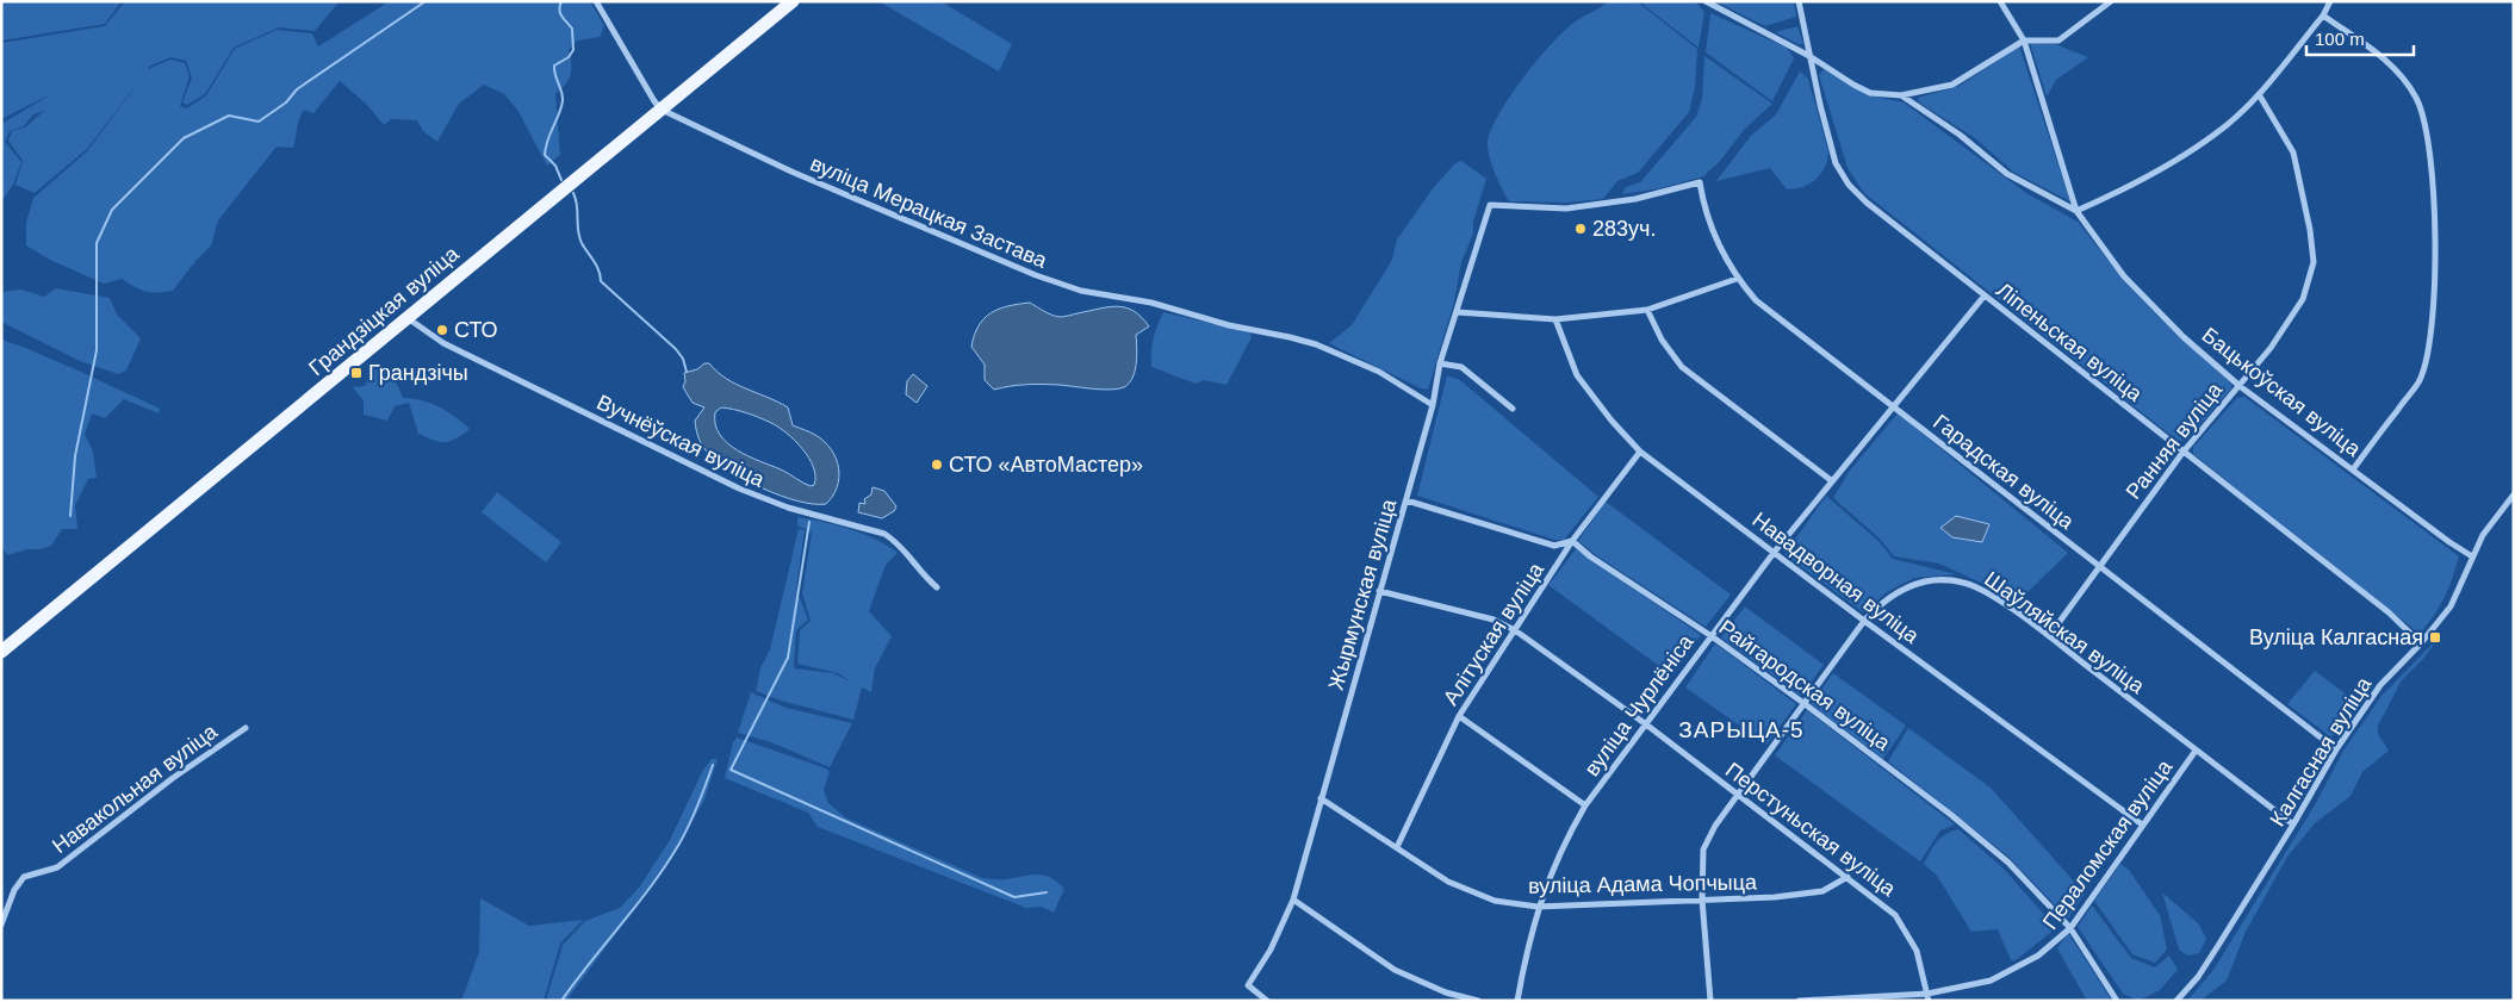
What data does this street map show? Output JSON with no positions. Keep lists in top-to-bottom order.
{
  "streets": {
    "main road": ["Грандзіцкая вуліца"],
    "street": [
      "вуліца Мерацкая Застава",
      "Ліпеньская вуліца",
      "Бацькоўская вуліца",
      "Вучнёўская вуліца",
      "Ранняя вуліца",
      "Гарадская вуліца",
      "Навадворная вуліца",
      "Жырмунская вуліца",
      "Шаўляйская вуліца",
      "Алітуская вуліца",
      "Райгародская вуліца",
      "вуліца Чурлёніса",
      "Калгасная вуліца",
      "Навакольная вуліца",
      "Перстуньская вуліца",
      "Пераломская вуліца",
      "вуліца Адама Чопчыца"
    ]
  },
  "crossings": [
    ["вуліца Мерацкая Застава", "Грандзіцкая вуліца"],
    ["вуліца Мерацкая Застава", "Жырмунская вуліца"],
    ["Грандзіцкая вуліца", "Вучнёўская вуліца"],
    ["Ліпеньская вуліца", "Ранняя вуліца"],
    ["Ліпеньская вуліца", "вуліца Чурлёніса"],
    ["Ліпеньская вуліца", "Калгасная вуліца"],
    ["Бацькоўская вуліца", "Ранняя вуліца"],
    ["Бацькоўская вуліца", "Калгасная вуліца"],
    ["Ранняя вуліца", "Гарадская вуліца"],
    ["Ранняя вуліца", "Шаўляйская вуліца"],
    ["Гарадская вуліца", "Жырмунская вуліца"],
    ["Гарадская вуліца", "вуліца Чурлёніса"],
    ["Гарадская вуліца", "Калгасная вуліца"],
    ["Навадворная вуліца", "Шаўляйская вуліца"],
    ["Навадворная вуліца", "Алітуская вуліца"],
    ["Навадворная вуліца", "вуліца Чурлёніса"],
    ["Навадворная вуліца", "Пераломская вуліца"],
    ["Жырмунская вуліца", "Перстуньская вуліца"],
    ["Жырмунская вуліца", "вуліца Адама Чопчыца"],
    ["Шаўляйская вуліца", "Райгародская вуліца"],
    ["Шаўляйская вуліца", "Калгасная вуліца"],
    ["Шаўляйская вуліца", "Перстуньская вуліца"],
    ["Шаўляйская вуліца", "Пераломская вуліца"],
    ["Шаўляйская вуліца", "вуліца Адама Чопчыца"],
    ["Алітуская вуліца", "Райгародская вуліца"],
    ["Алітуская вуліца", "Перстуньская вуліца"],
    ["Алітуская вуліца", "вуліца Адама Чопчыца"],
    ["Райгародская вуліца", "вуліца Чурлёніса"],
    ["Райгародская вуліца", "Пераломская вуліца"],
    ["вуліца Чурлёніса", "Перстуньская вуліца"],
    ["вуліца Чурлёніса", "вуліца Адама Чопчыца"],
    ["Перстуньская вуліца", "Пераломская вуліца"],
    ["Перстуньская вуліца", "вуліца Адама Чопчыца"]
  ],
  "districts": ["ЗАРЫЦА-5"],
  "places": {
    "other": ["283уч.", "СТО", "СТО «АвтоМастер»"],
    "transit": ["Грандзічы", "Вуліца Калгасная"]
  },
  "scale_bar": "100 m"
}
